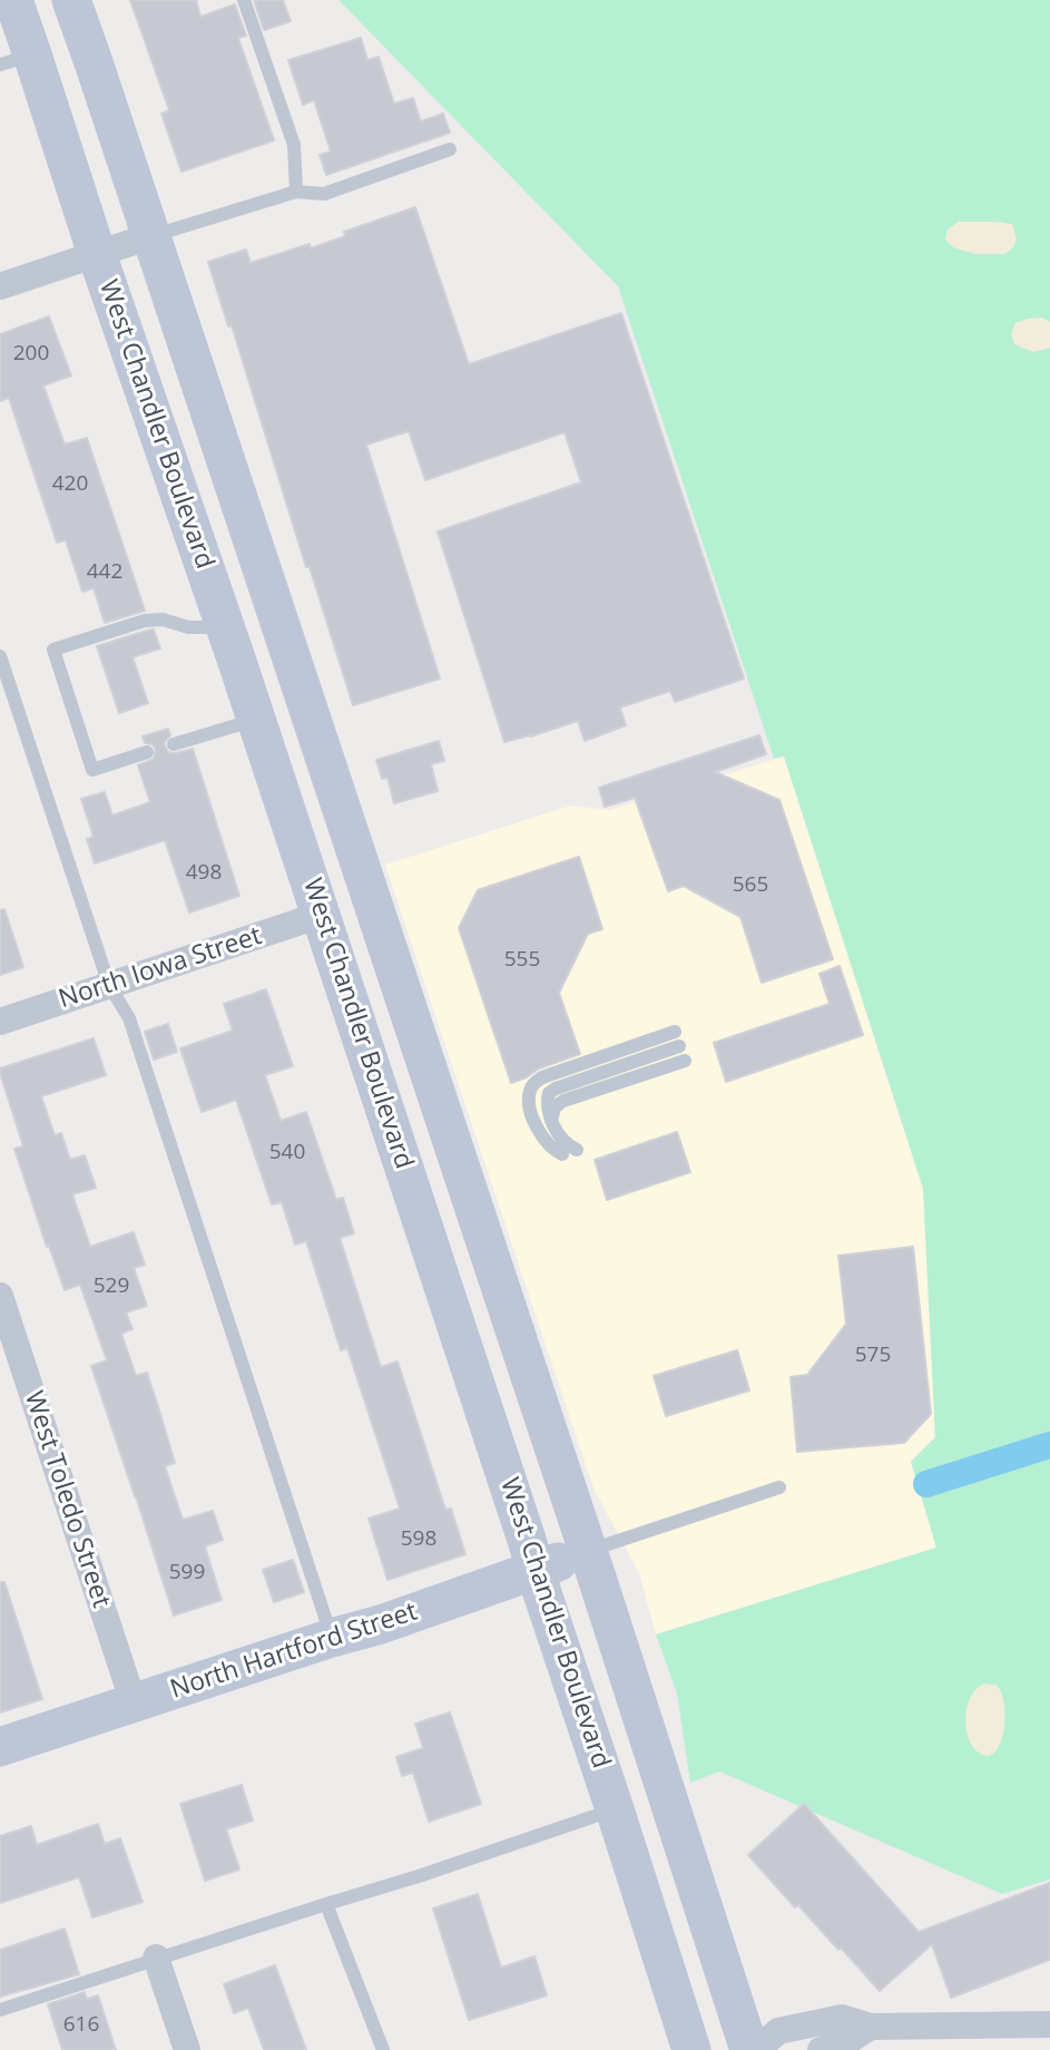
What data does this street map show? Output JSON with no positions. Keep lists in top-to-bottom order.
{
  "streets": {
    "main road": ["West Chandler Boulevard", "North Hartford Street"],
    "street": ["North Iowa Street", "West Toledo Street"]
  },
  "crossings": [
    ["West Chandler Boulevard", "North Iowa Street"],
    ["West Chandler Boulevard", "North Hartford Street"],
    ["West Toledo Street", "North Hartford Street"]
  ],
  "house_numbers": [
    "200",
    "420",
    "442",
    "498",
    "565",
    "555",
    "540",
    "529",
    "575",
    "598",
    "599",
    "616"
  ]
}
